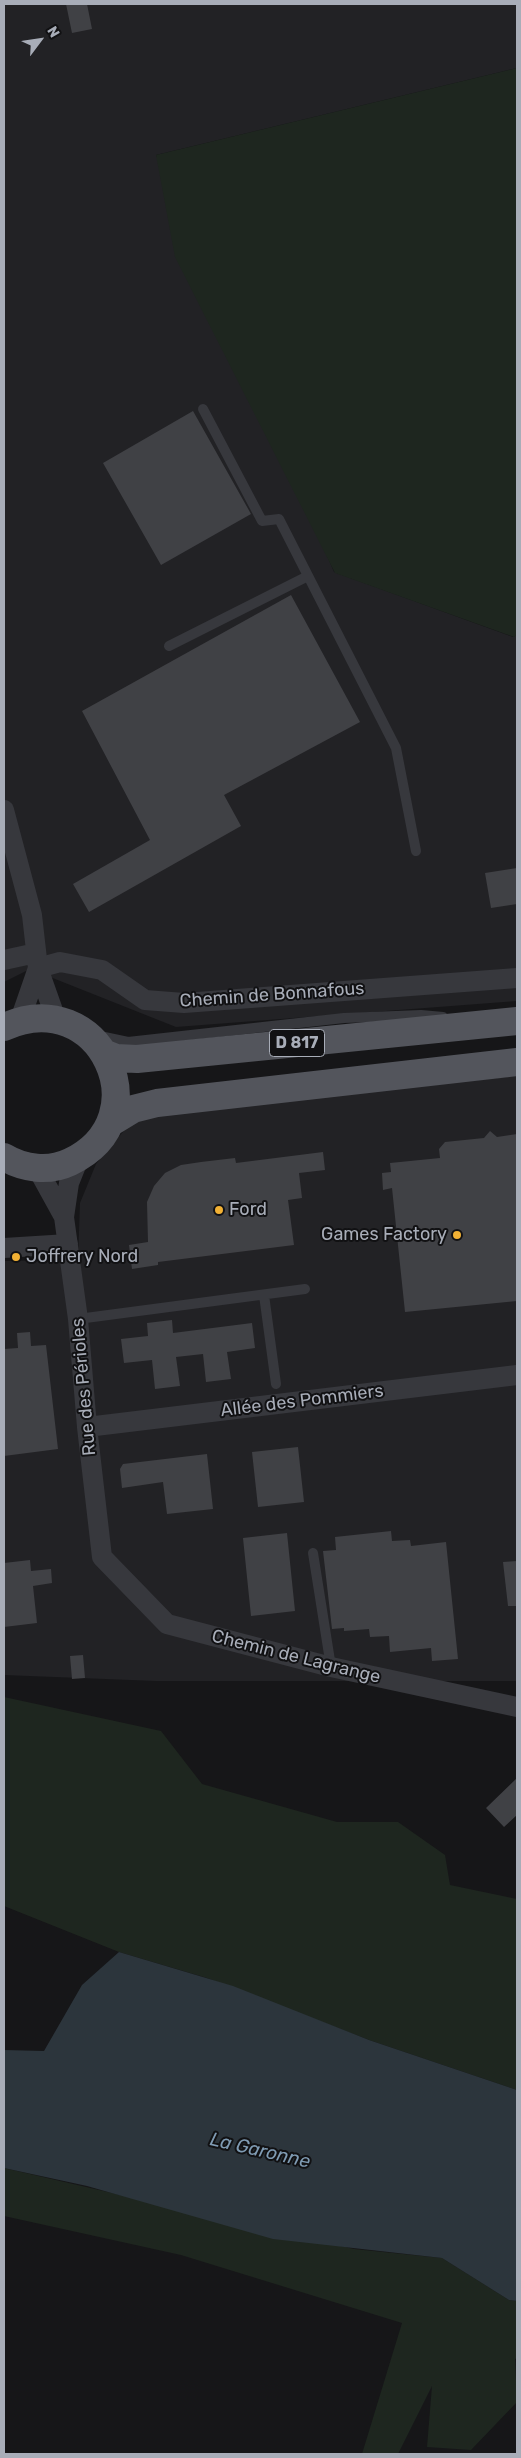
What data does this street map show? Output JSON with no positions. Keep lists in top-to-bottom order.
{
  "streets": {
    "main road": ["D 817"],
    "street": [
      "Chemin de Bonnafous",
      "Rue des Périoles",
      "Allée des Pommiers",
      "Chemin de Lagrange"
    ]
  },
  "crossings": [
    ["Rue des Périoles", "Allée des Pommiers"],
    ["Rue des Périoles", "Chemin de Lagrange"]
  ],
  "water": ["La Garonne"],
  "places": ["Ford", "Games Factory", "Joffrery Nord"],
  "north": "top right"
}
